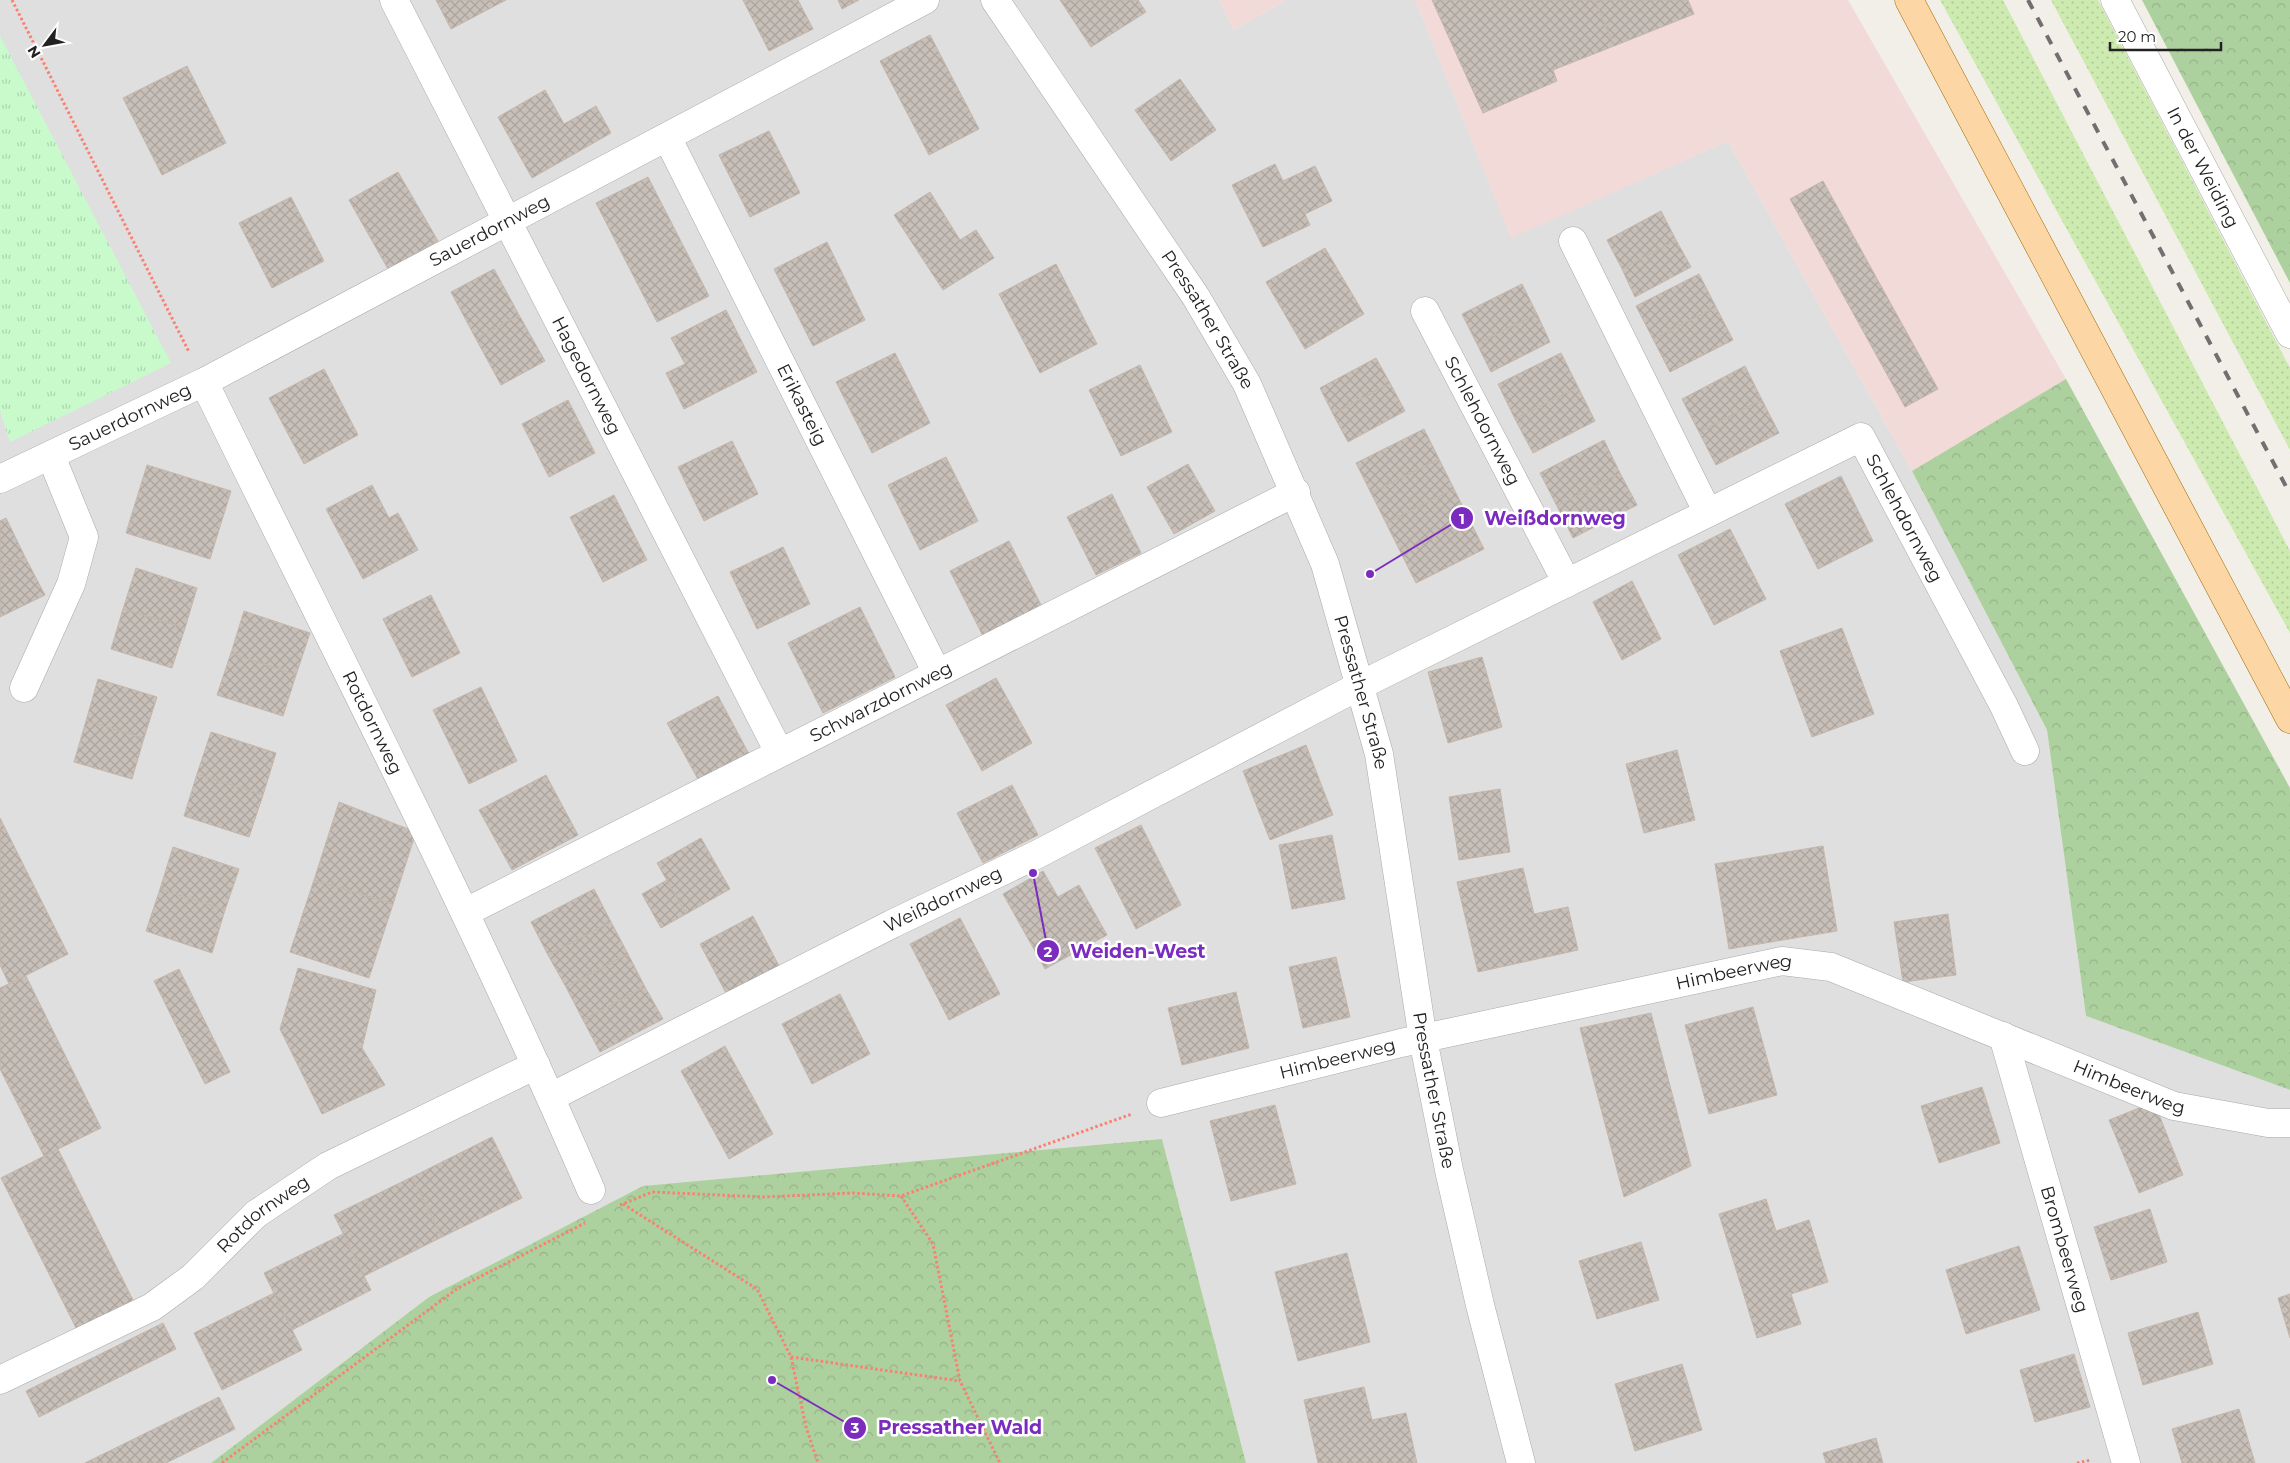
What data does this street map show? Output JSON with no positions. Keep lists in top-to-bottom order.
{
  "streets": {
    "street": [
      "In der Weiding",
      "Sauerdornweg",
      "Pressather Straße",
      "Hagedornweg",
      "Erikasteig",
      "Schlehdornweg",
      "Schwarzdornweg",
      "Rotdornweg",
      "Weißdornweg",
      "Himbeerweg",
      "Brombeerweg"
    ]
  },
  "crossings": [
    ["Sauerdornweg", "Hagedornweg"],
    ["Sauerdornweg", "Erikasteig"],
    ["Sauerdornweg", "Rotdornweg"],
    ["Pressather Straße", "Schlehdornweg"],
    ["Pressather Straße", "Schwarzdornweg"],
    ["Pressather Straße", "Weißdornweg"],
    ["Pressather Straße", "Himbeerweg"],
    ["Hagedornweg", "Schwarzdornweg"],
    ["Erikasteig", "Schwarzdornweg"],
    ["Schlehdornweg", "Weißdornweg"],
    ["Schwarzdornweg", "Rotdornweg"],
    ["Rotdornweg", "Weißdornweg"],
    ["Himbeerweg", "Brombeerweg"]
  ],
  "places": ["Weißdornweg", "Weiden-West", "Pressather Wald"],
  "scale_bar": "20 m",
  "north": "bottom left"
}
